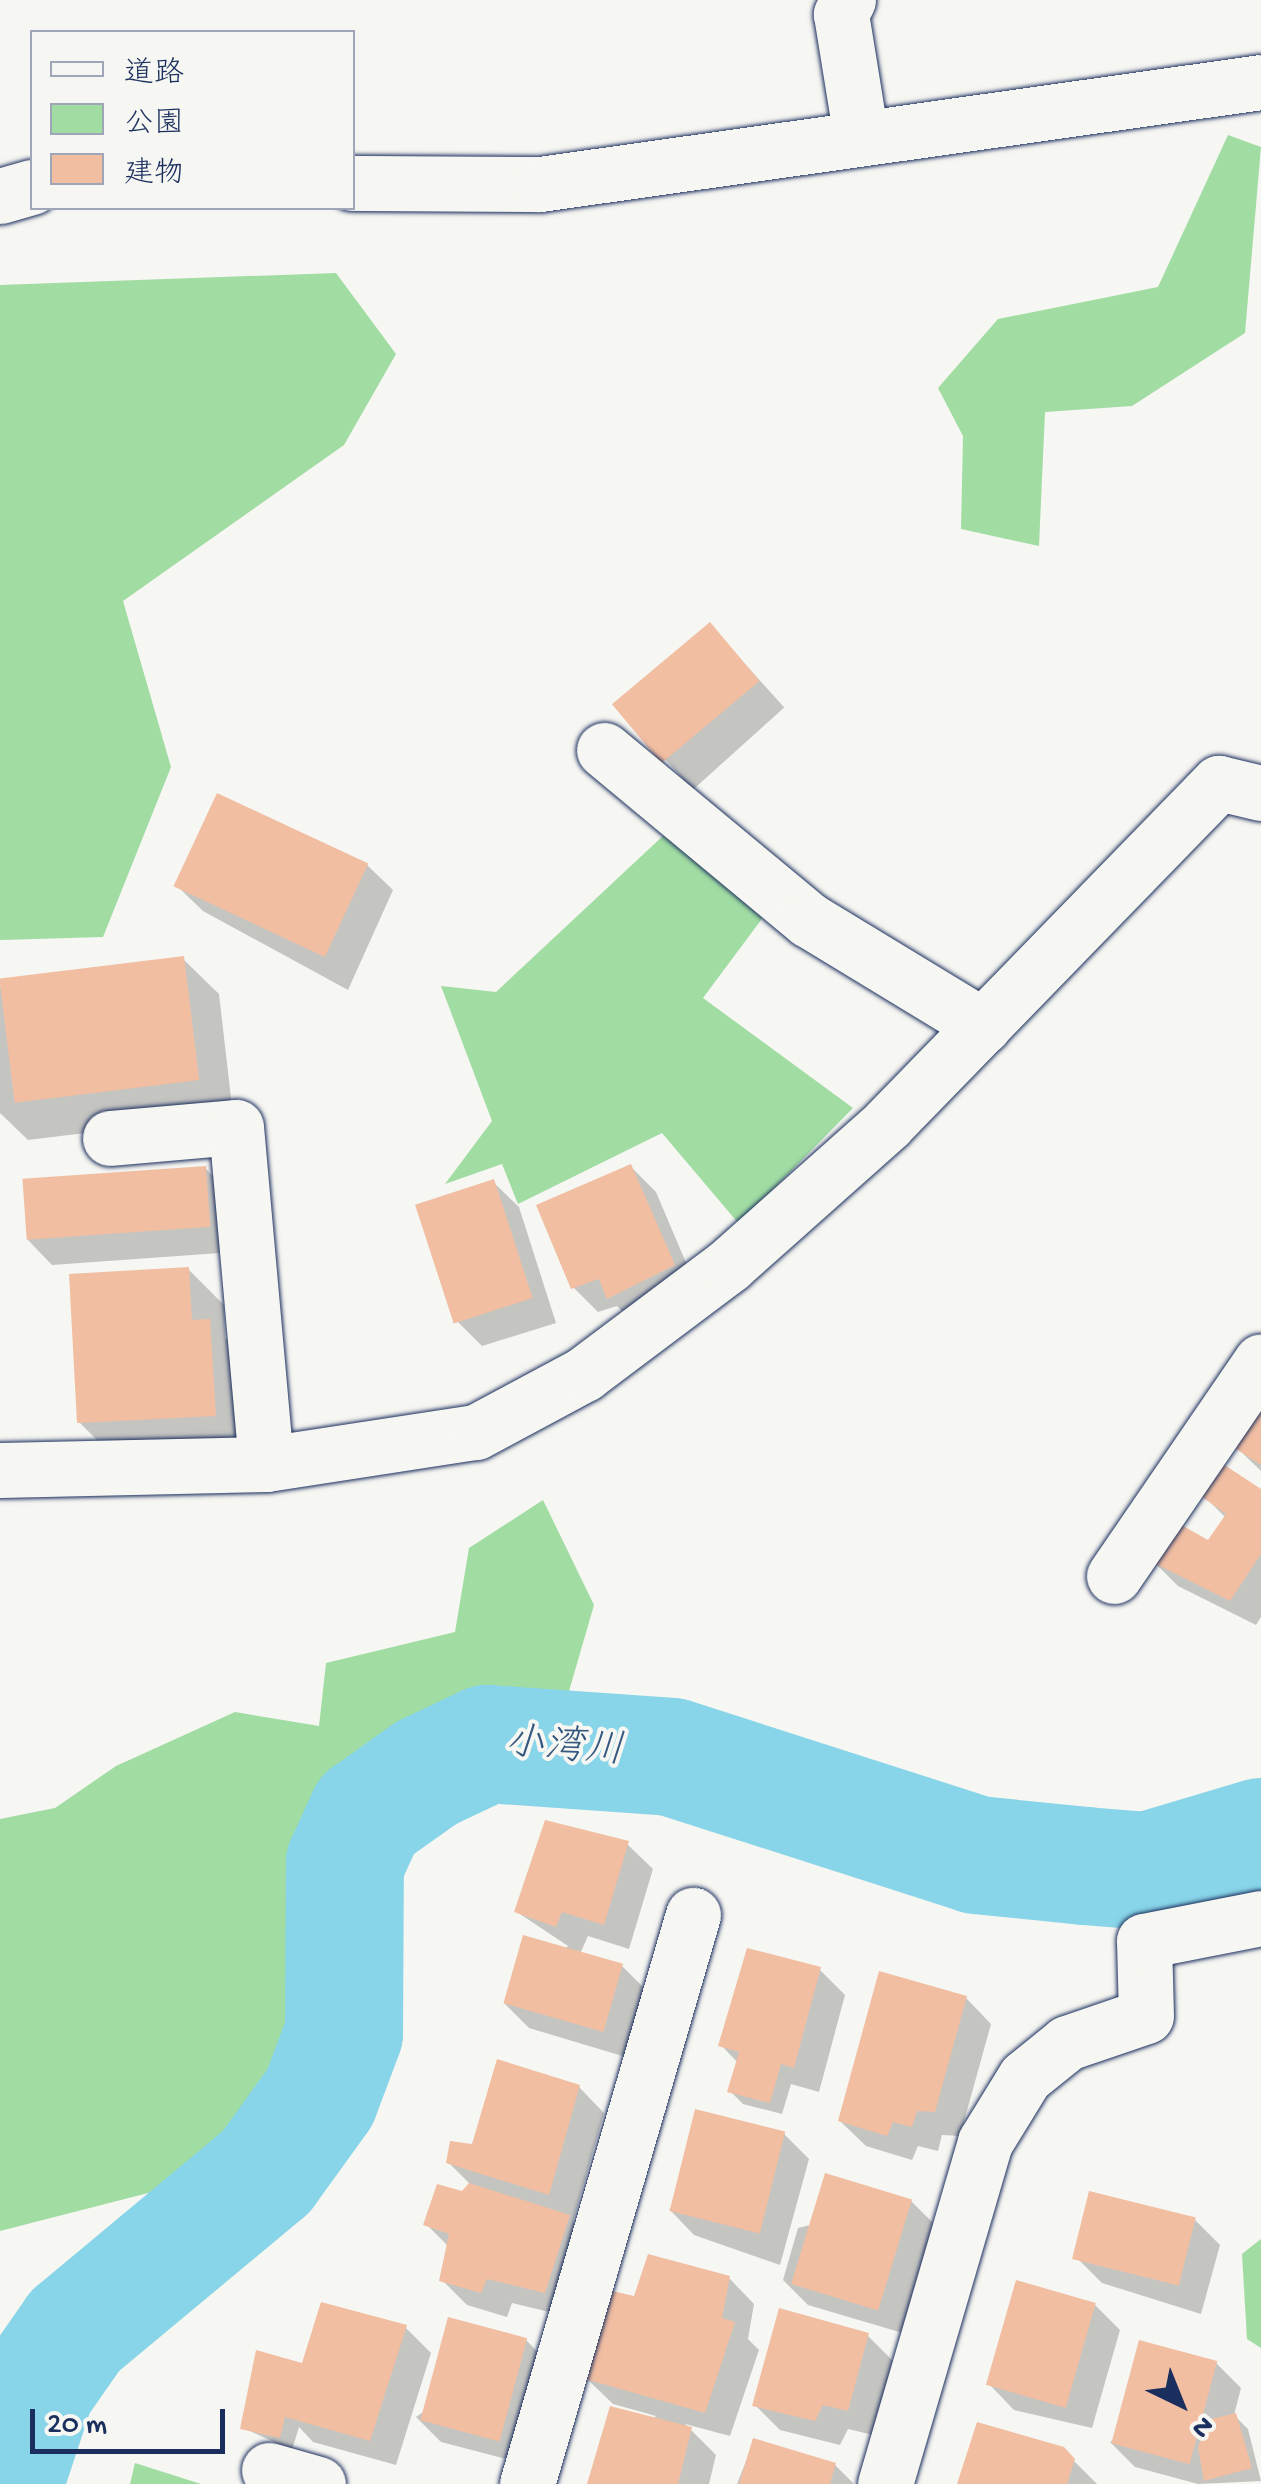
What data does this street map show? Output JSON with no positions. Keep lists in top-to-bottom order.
{
  "water": ["小湾川"],
  "legend": ["道路", "公園", "建物"],
  "scale_bar": "20 m",
  "north": "bottom right"
}
